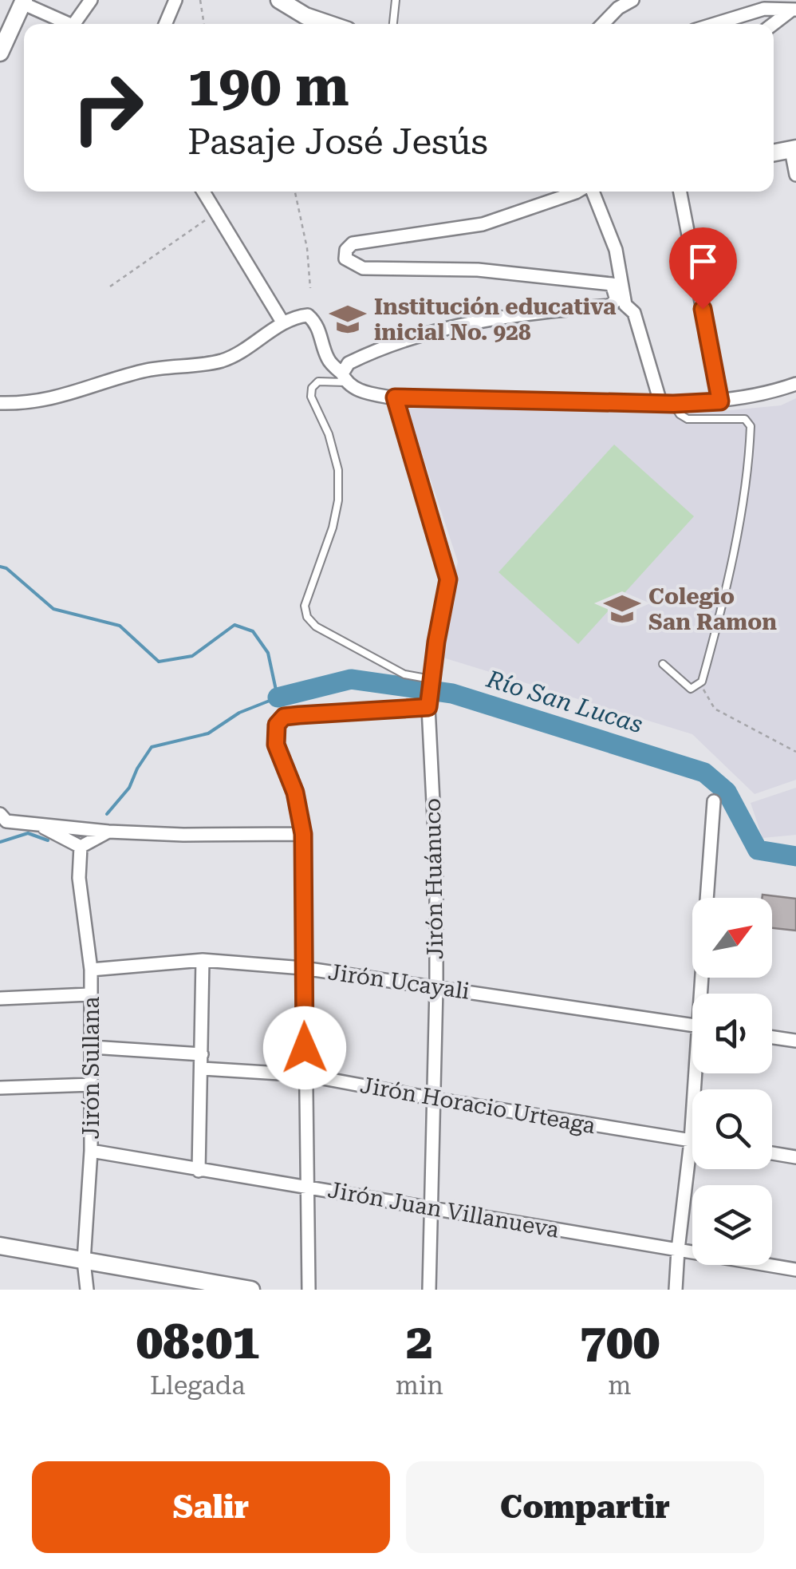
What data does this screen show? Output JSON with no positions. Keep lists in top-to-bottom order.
{
  "streets": {
    "street": [
      "Jirón Huánuco",
      "Jirón Ucayali",
      "Jirón Sullana",
      "Jirón Horacio Urteaga",
      "Jirón Juan Villanueva"
    ]
  },
  "crossings": [
    ["Jirón Huánuco", "Jirón Ucayali"],
    ["Jirón Huánuco", "Jirón Horacio Urteaga"],
    ["Jirón Huánuco", "Jirón Juan Villanueva"],
    ["Jirón Ucayali", "Jirón Sullana"],
    ["Jirón Sullana", "Jirón Juan Villanueva"]
  ],
  "water": ["Río San Lucas"],
  "places": {
    "school or university": ["Institución educativa inicial No. 928", "Colegio San Ramon"]
  },
  "north": "top right",
  "page": {
    "turn": ["190 m", "Pasaje José Jesús"],
    "eta": [
      "08:01",
      "Llegada",
      "2",
      "min",
      "700",
      "m"
    ],
    "buttons": ["Salir", "Compartir"]
  }
}
